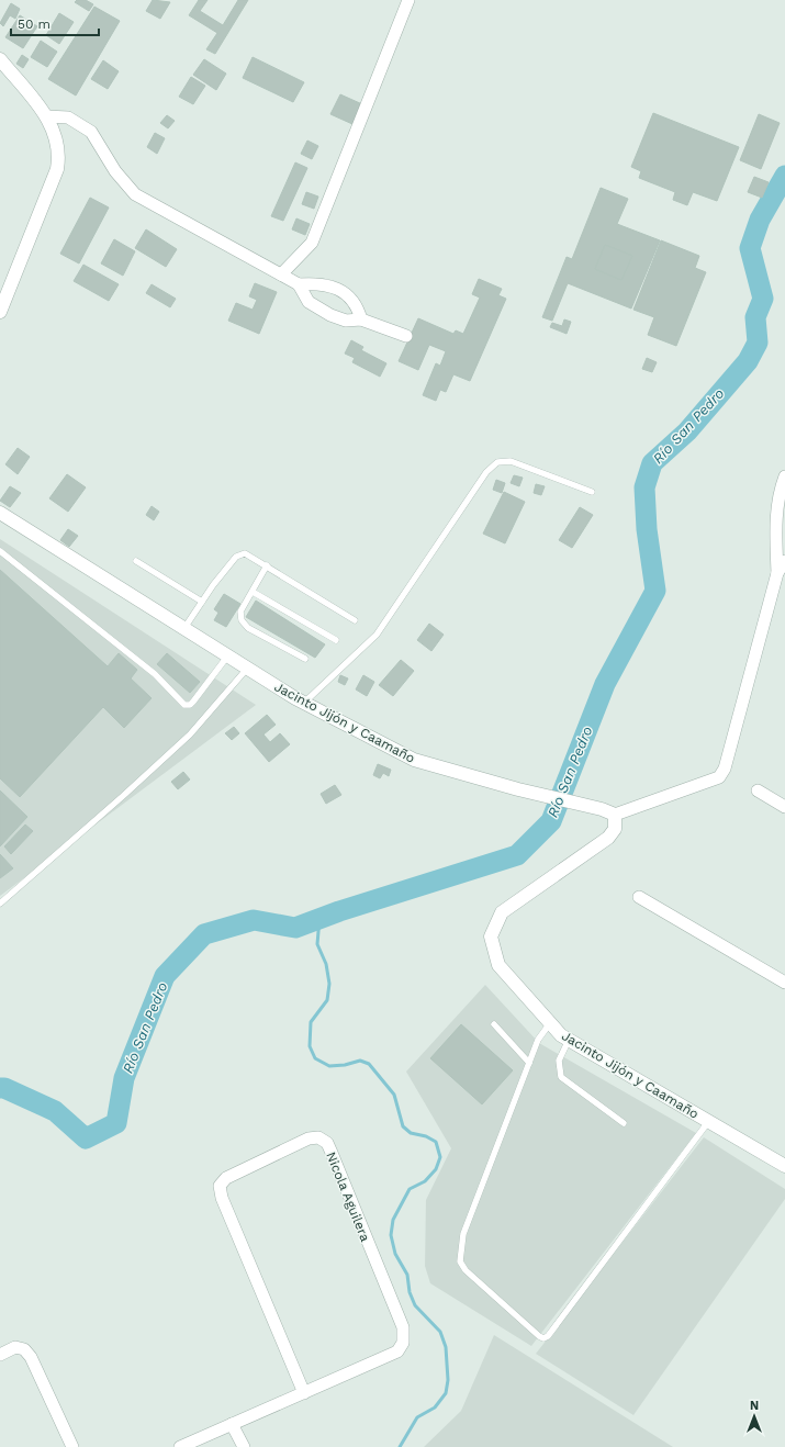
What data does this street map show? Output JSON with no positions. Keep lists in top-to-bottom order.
{
  "streets": {
    "street": ["Jacinto Jijón y Caamaño", "Nicola Aguilera"]
  },
  "water": ["Río San Pedro"],
  "scale_bar": "50 m",
  "north": "top"
}
